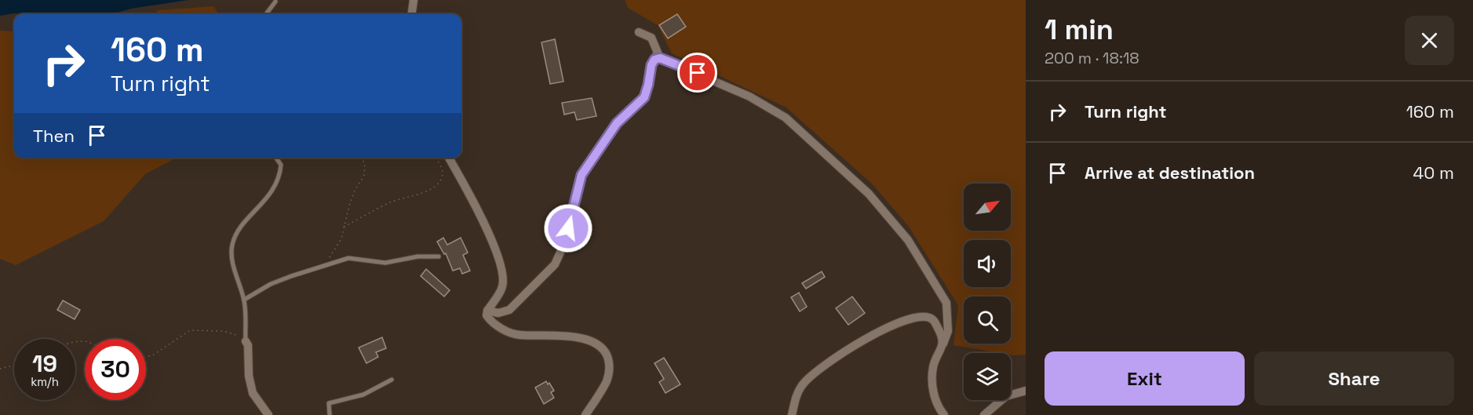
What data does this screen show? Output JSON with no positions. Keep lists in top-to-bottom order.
{
  "north": "top right",
  "page": {
    "heading": ["1 min", "200 m · 18:18"],
    "turn": ["160 m", "Turn right"],
    "list": [
      {
        "name": "Turn right",
        "value": "160 m"
      },
      {
        "name": "Arrive at destination",
        "value": "40 m"
      }
    ],
    "then": "Then",
    "speed": "19 km/h",
    "limit": "30",
    "buttons": ["Exit", "Share"]
  }
}
